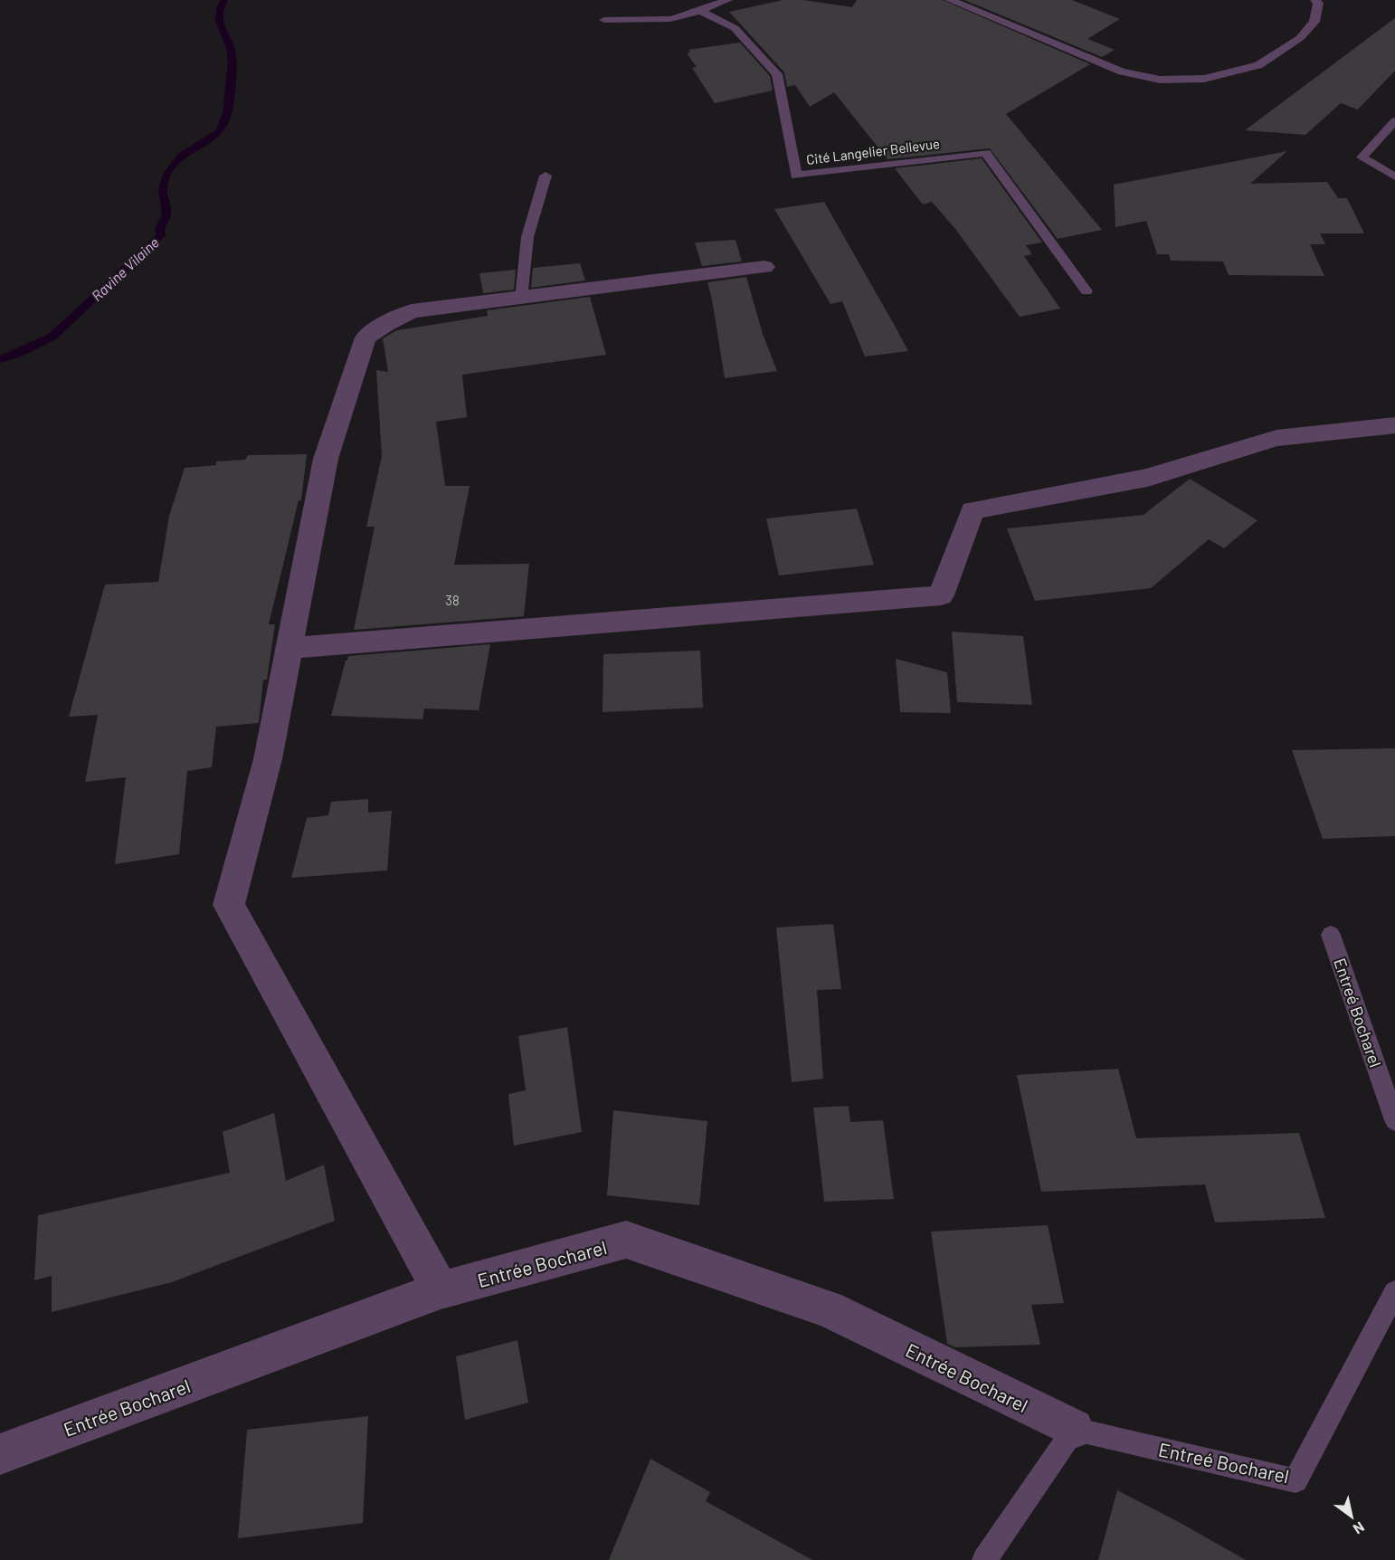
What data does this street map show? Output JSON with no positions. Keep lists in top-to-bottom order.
{
  "streets": {
    "street": ["Entrée Bocharel"],
    "lane": ["Cité Langelier Bellevue", "Entreé Bocharel"]
  },
  "crossings": [
    ["Entreé Bocharel", "Entrée Bocharel"]
  ],
  "water": ["Ravine Vilaine"],
  "house_numbers": ["38"],
  "north": "bottom right"
}
